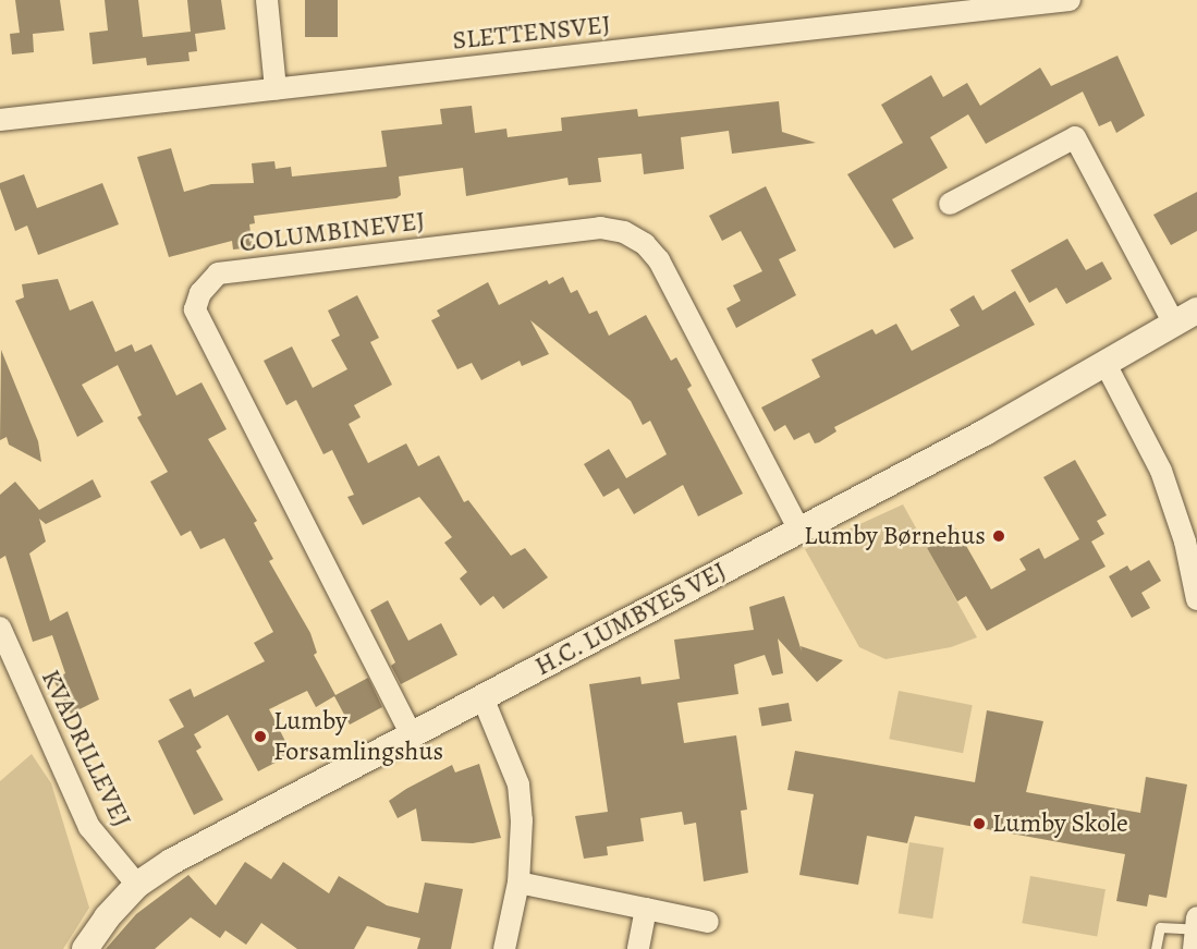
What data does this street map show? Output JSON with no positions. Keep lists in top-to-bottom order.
{
  "streets": {
    "street": [
      "SLETTENSVEJ",
      "COLUMBINEVEJ",
      "H.C. LUMBYES VEJ",
      "KVADRILLEVEJ"
    ]
  },
  "crossings": [
    ["COLUMBINEVEJ", "H.C. LUMBYES VEJ"],
    ["H.C. LUMBYES VEJ", "KVADRILLEVEJ"]
  ],
  "places": ["Lumby Børnehus", "Lumby Forsamlingshus", "Lumby Skole"]
}
